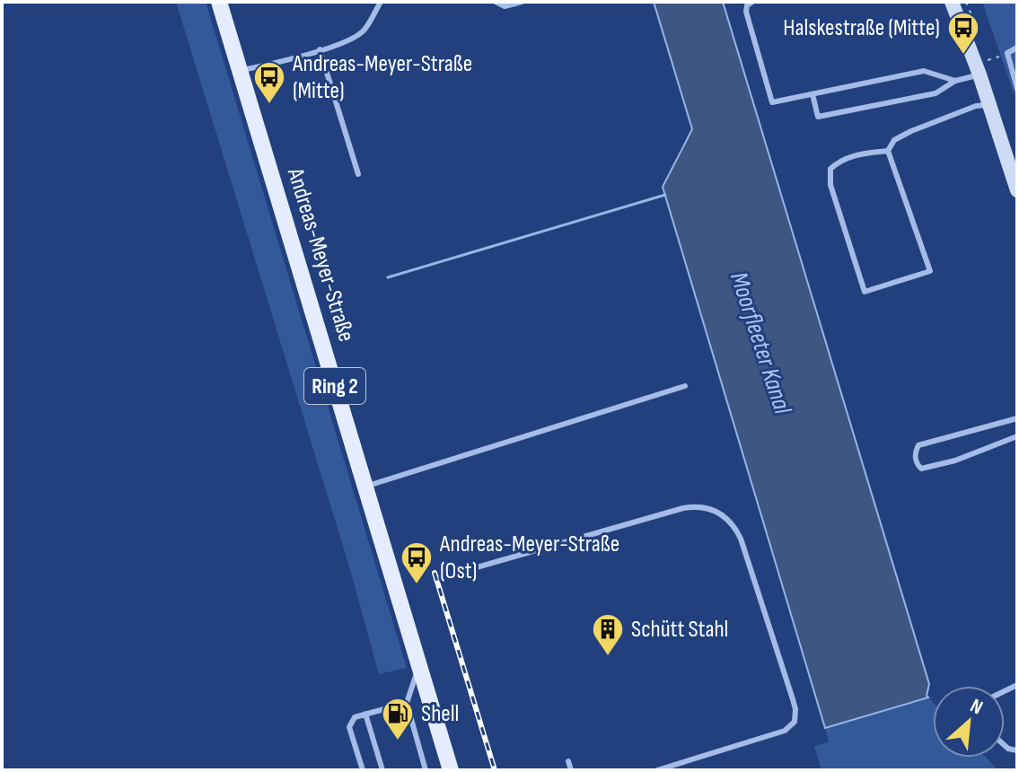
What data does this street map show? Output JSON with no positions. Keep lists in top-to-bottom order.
{
  "streets": {
    "main road": ["Andreas-Meyer-Straße", "Ring 2"]
  },
  "water": ["Moorfleeter Kanal"],
  "places": {
    "bus stop": ["Halskestraße (Mitte)", "Andreas-Meyer-Straße (Mitte)", "Andreas-Meyer-Straße (Ost)"],
    "building": ["Schütt Stahl"],
    "fuel station": ["Shell"]
  },
  "north": "top right"
}
